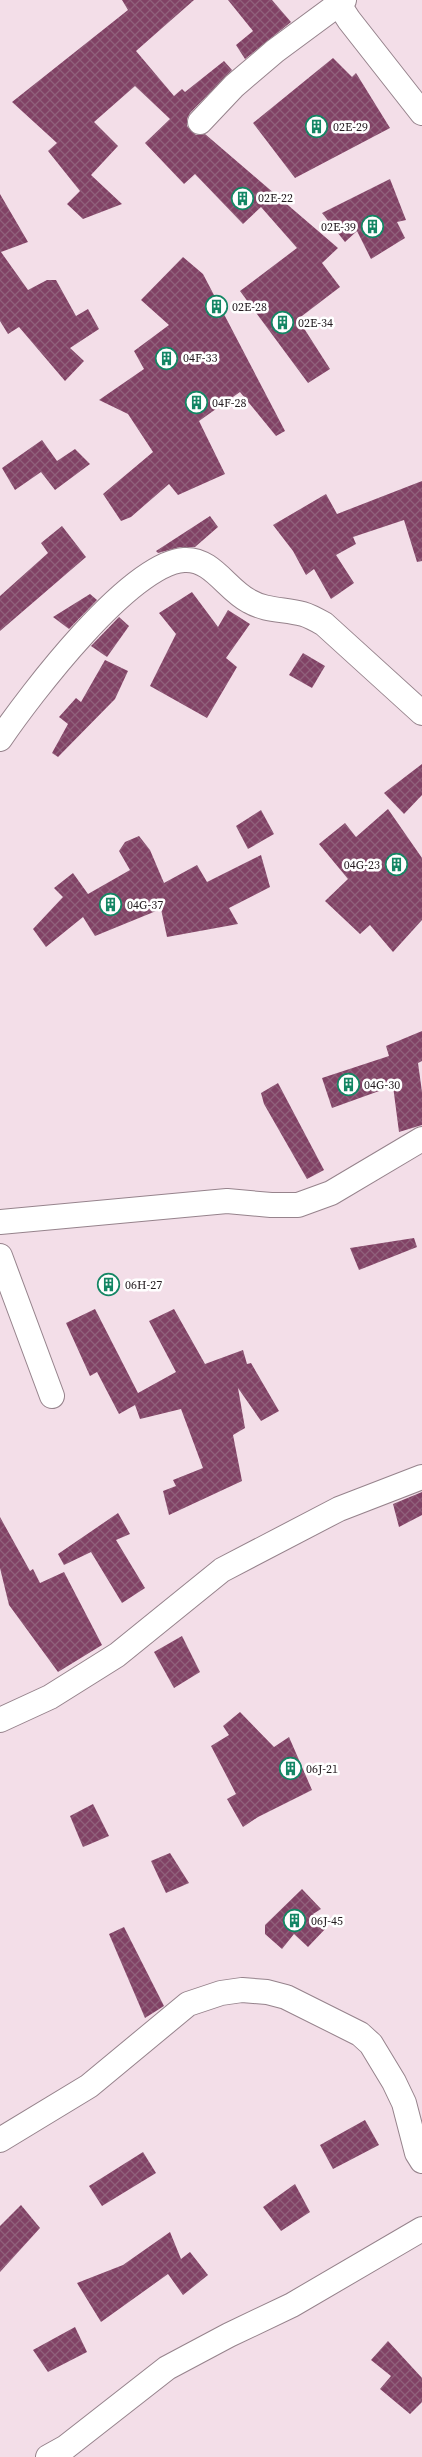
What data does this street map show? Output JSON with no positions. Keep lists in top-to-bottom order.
{
  "places": {
    "building": [
      "02E-29",
      "02E-22",
      "02E-39",
      "02E-28",
      "02E-34",
      "04F-33",
      "04F-28",
      "04G-23",
      "04G-37",
      "04G-30",
      "06H-27",
      "06J-21",
      "06J-45"
    ]
  }
}
